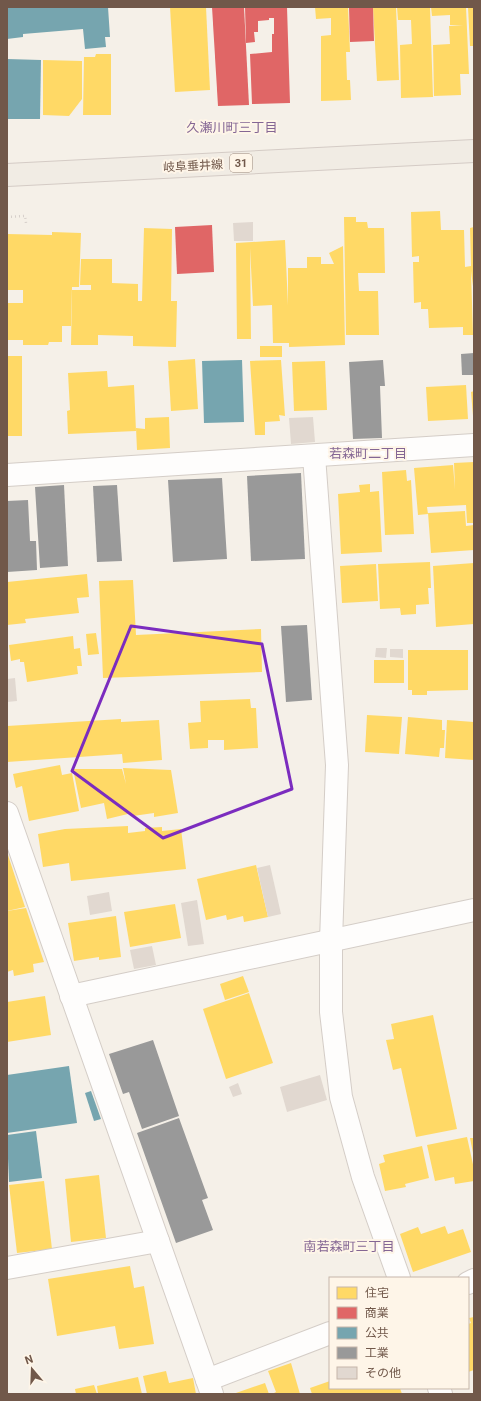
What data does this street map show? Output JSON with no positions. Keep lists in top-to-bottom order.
{
  "streets": {
    "main road": ["31", "岐阜垂井線"]
  },
  "districts": ["久瀬川町三丁目", "若森町二丁目", "南若森町三丁目"],
  "legend": [
    "住宅",
    "商業",
    "公共",
    "工業",
    "その他"
  ],
  "north": "top"
}
